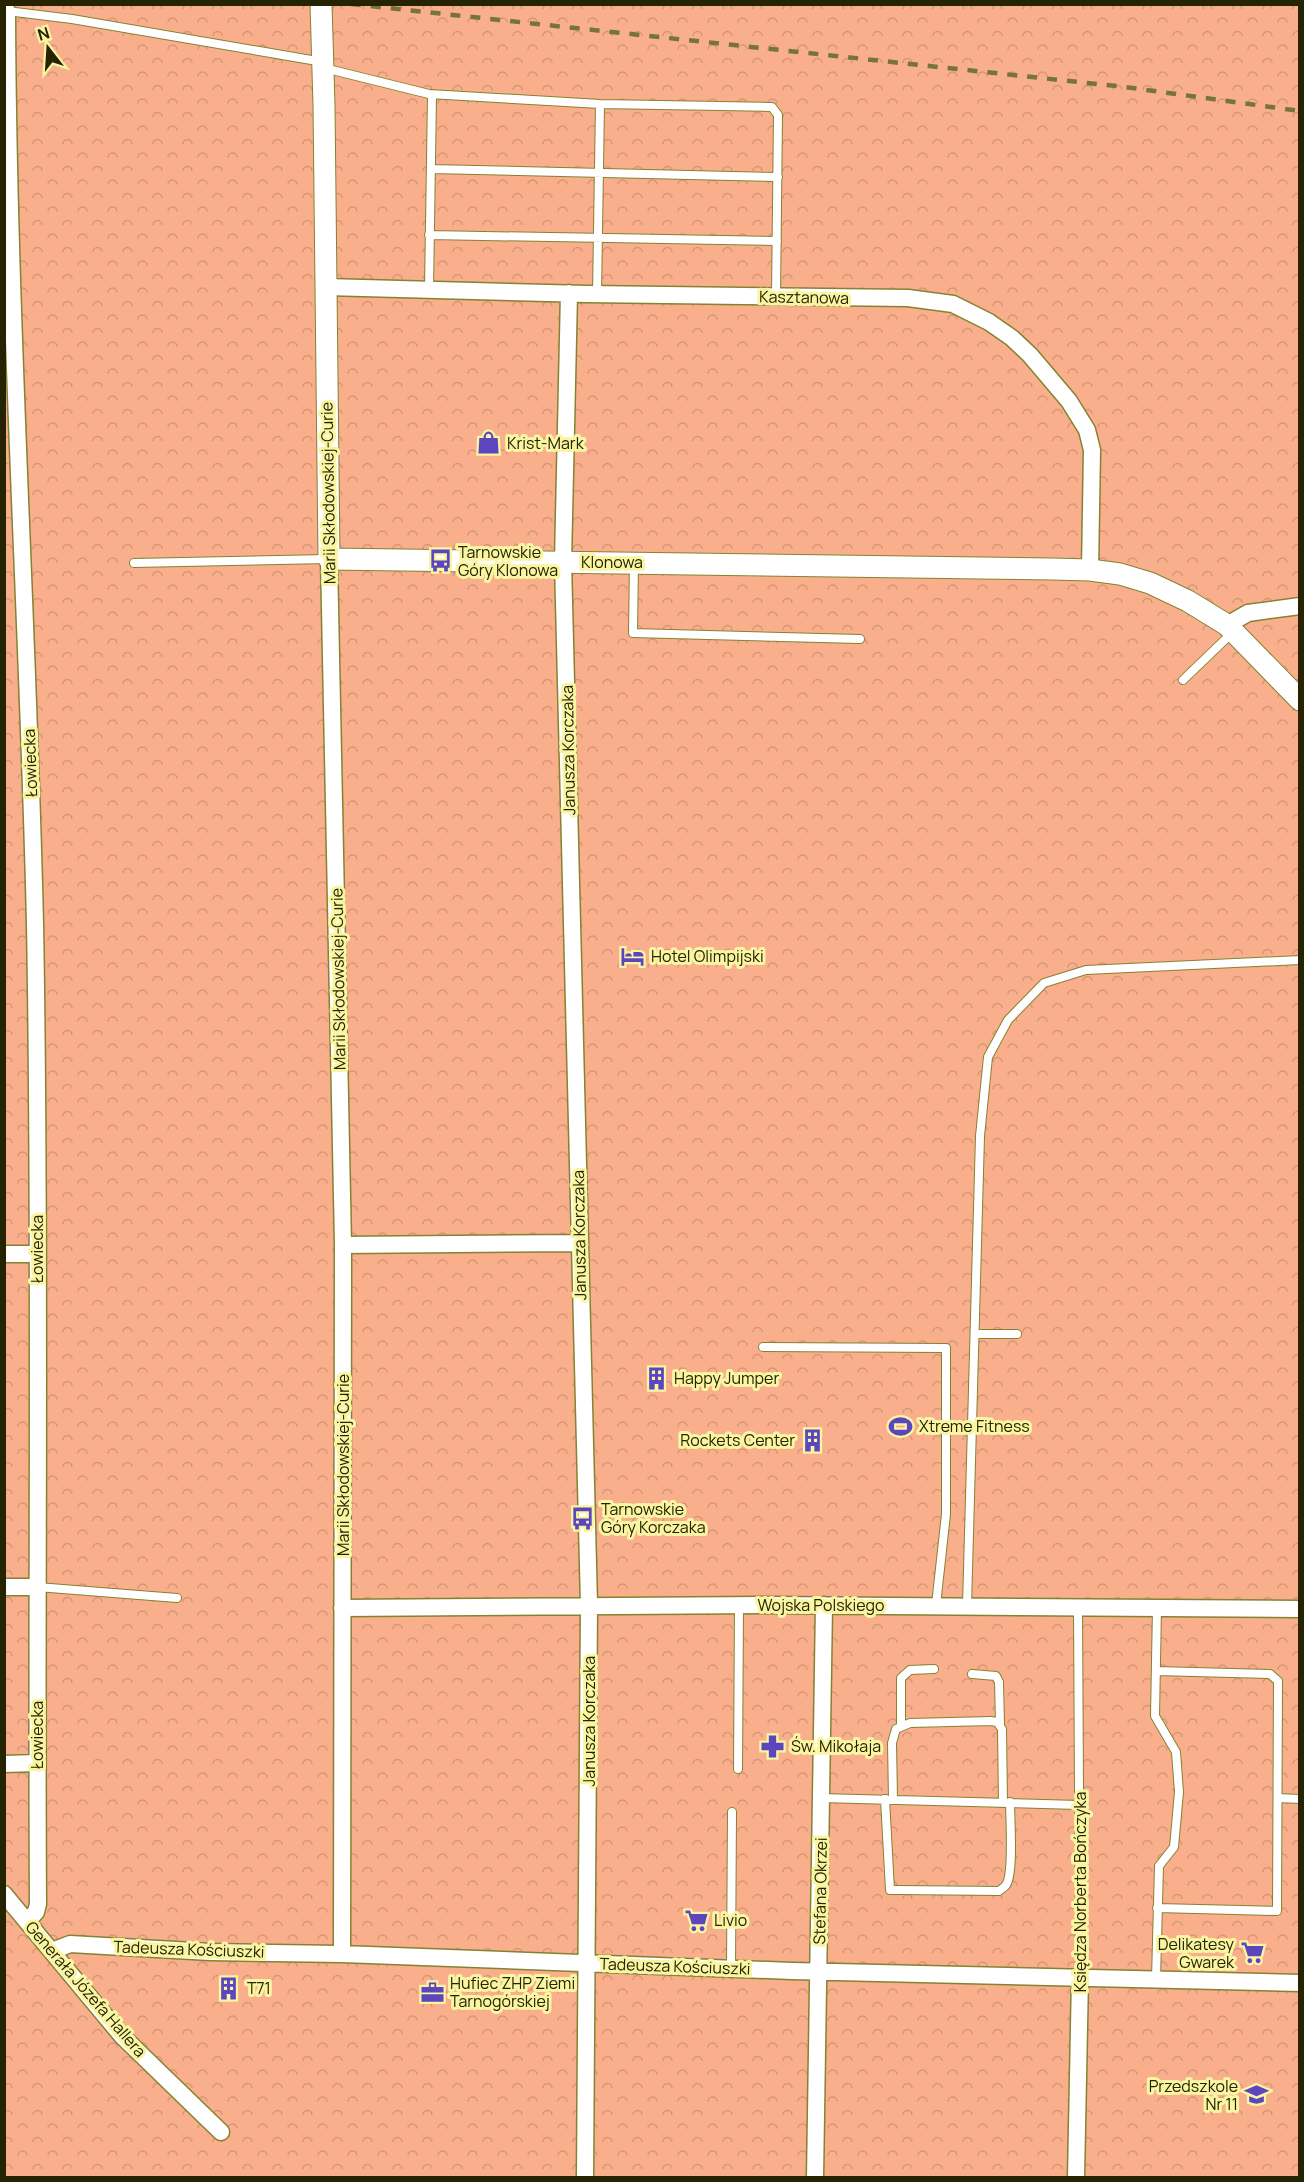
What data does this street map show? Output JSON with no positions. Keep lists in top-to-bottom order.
{
  "streets": {
    "street": [
      "Kasztanowa",
      "Marii Skłodowskiej-Curie",
      "Klonowa",
      "Janusza Korczaka",
      "Łowiecka",
      "Wojska Polskiego",
      "Stefana Okrzei",
      "Księdza Norberta Bończyka",
      "Tadeusza Kościuszki",
      "Generała Józefa Hallera"
    ]
  },
  "crossings": [
    ["Kasztanowa", "Marii Skłodowskiej-Curie"],
    ["Kasztanowa", "Klonowa"],
    ["Kasztanowa", "Janusza Korczaka"],
    ["Marii Skłodowskiej-Curie", "Klonowa"],
    ["Marii Skłodowskiej-Curie", "Wojska Polskiego"],
    ["Marii Skłodowskiej-Curie", "Tadeusza Kościuszki"],
    ["Klonowa", "Janusza Korczaka"],
    ["Janusza Korczaka", "Wojska Polskiego"],
    ["Janusza Korczaka", "Tadeusza Kościuszki"],
    ["Łowiecka", "Generała Józefa Hallera"],
    ["Wojska Polskiego", "Stefana Okrzei"],
    ["Wojska Polskiego", "Księdza Norberta Bończyka"],
    ["Stefana Okrzei", "Tadeusza Kościuszki"],
    ["Księdza Norberta Bończyka", "Tadeusza Kościuszki"],
    ["Tadeusza Kościuszki", "Generała Józefa Hallera"]
  ],
  "places": {
    "shop": ["Krist-Mark"],
    "bus stop": ["Tarnowskie Góry Klonowa", "Tarnowskie Góry Korczaka"],
    "hotel": ["Hotel Olimpijski"],
    "building": ["Happy Jumper", "Rockets Center", "T71"],
    "sports": ["Xtreme Fitness"],
    "pharmacy": ["Św. Mikołaja"],
    "supermarket": ["Livio", "Delikatesy Gwarek"],
    "office": ["Hufiec ZHP Ziemi Tarnogórskiej"],
    "school or university": ["Przedszkole Nr 11"]
  },
  "north": "top"
}
